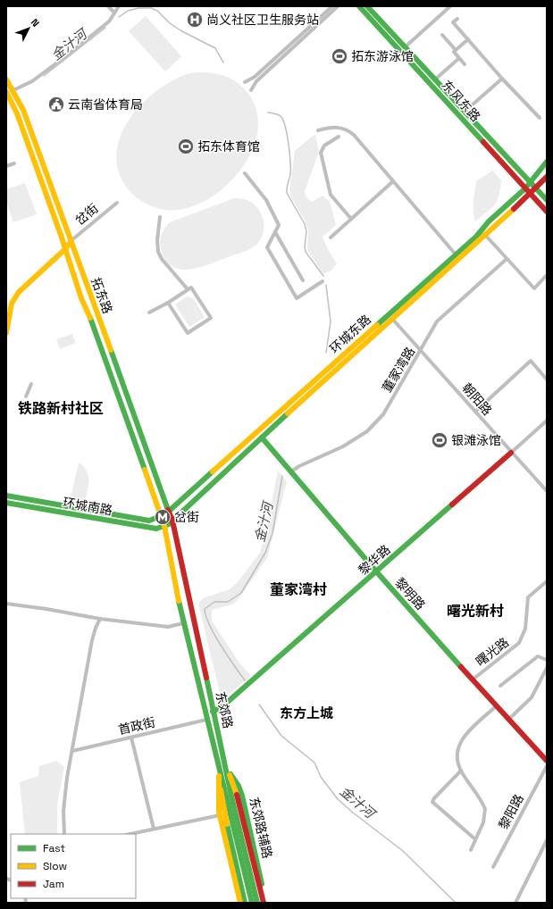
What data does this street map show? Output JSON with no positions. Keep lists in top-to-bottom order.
{
  "streets": {
    "main road": [
      "东风东路",
      "岔街",
      "拓东路",
      "环城东路",
      "环城南路",
      "黎华路",
      "黎明路",
      "东郊路",
      "东郊路辅路"
    ],
    "street": [
      "董家湾路",
      "朝阳路",
      "曙光路",
      "首政街",
      "黎阳路"
    ]
  },
  "crossings": [
    ["东风东路", "环城东路"],
    ["岔街", "拓东路"],
    ["拓东路", "环城东路"],
    ["拓东路", "环城南路"],
    ["拓东路", "东郊路"],
    ["环城东路", "朝阳路"],
    ["环城东路", "环城南路"],
    ["环城东路", "黎明路"],
    ["环城东路", "东郊路"],
    ["董家湾路", "朝阳路"],
    ["董家湾路", "黎明路"],
    ["朝阳路", "黎华路"],
    ["环城南路", "东郊路"],
    ["黎华路", "黎明路"],
    ["黎华路", "东郊路"],
    ["黎明路", "曙光路"],
    ["东郊路", "首政街"],
    ["东郊路", "东郊路辅路"]
  ],
  "districts": [
    "铁路新村社区",
    "董家湾村",
    "曙光新村",
    "东方上城"
  ],
  "water": ["金汁河"],
  "places": {
    "hospital": ["尚义社区卫生服务站"],
    "sports": ["拓东游泳馆", "拓东体育馆", "银滩泳馆"],
    "public building": ["云南省体育局"],
    "metro station": ["岔街"]
  },
  "legend": ["Fast", "Slow", "Jam"],
  "north": "top right"
}
